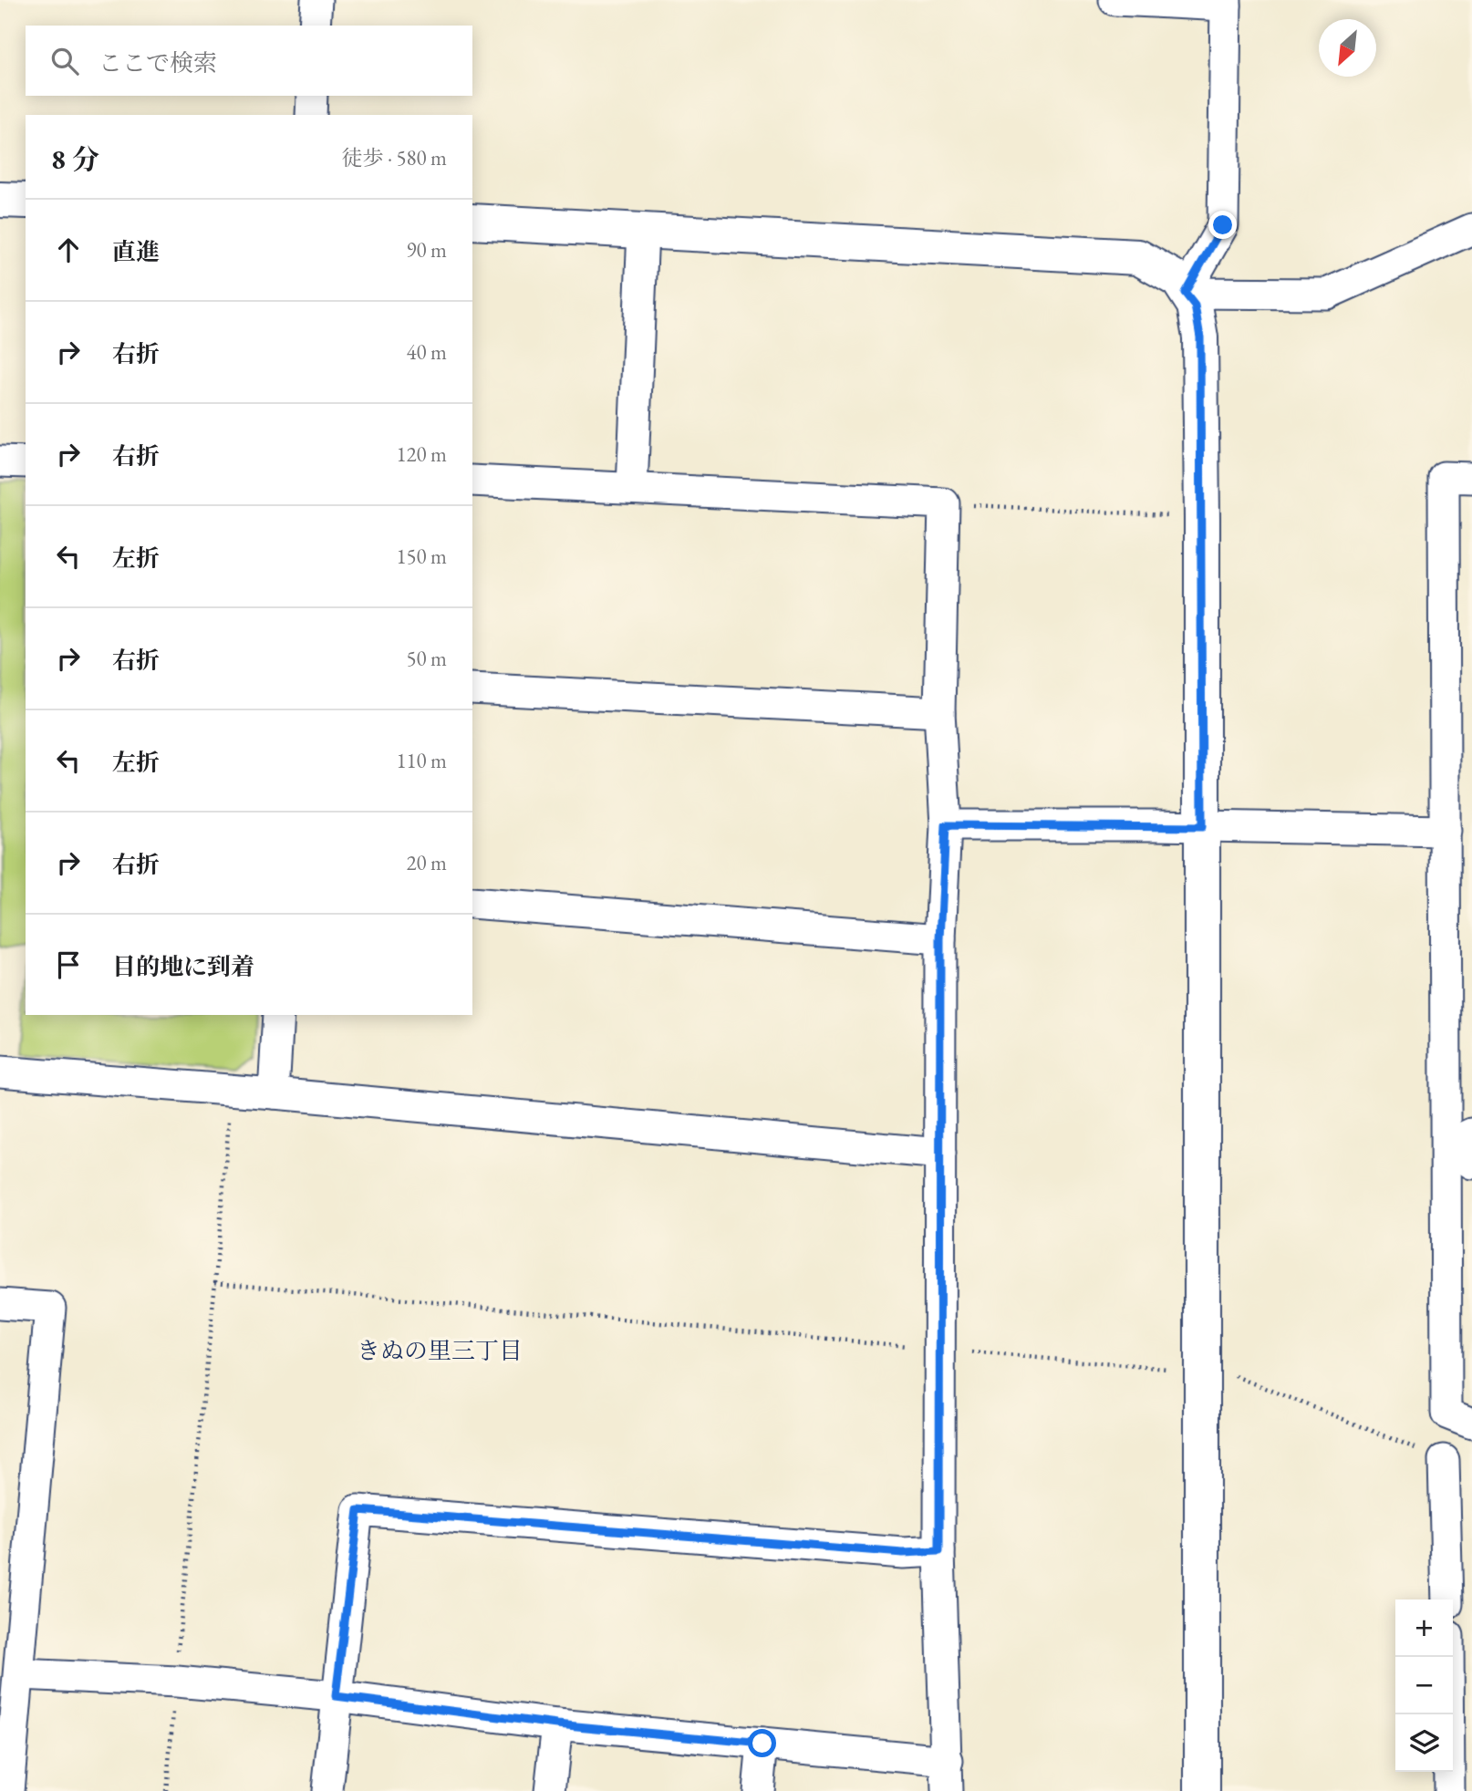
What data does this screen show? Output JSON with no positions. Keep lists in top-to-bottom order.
{
  "districts": ["きぬの里三丁目"],
  "north": "bottom left",
  "page": {
    "search": "ここで検索",
    "heading": ["8 分", "徒歩 · 580 m"],
    "list": [
      ["直進", "90 m"],
      ["右折", "40 m"],
      ["右折", "120 m"],
      ["左折", "150 m"],
      ["右折", "50 m"],
      ["左折", "110 m"],
      ["右折", "20 m"],
      "目的地に到着"
    ],
    "map_buttons": ["+", "−"]
  }
}
